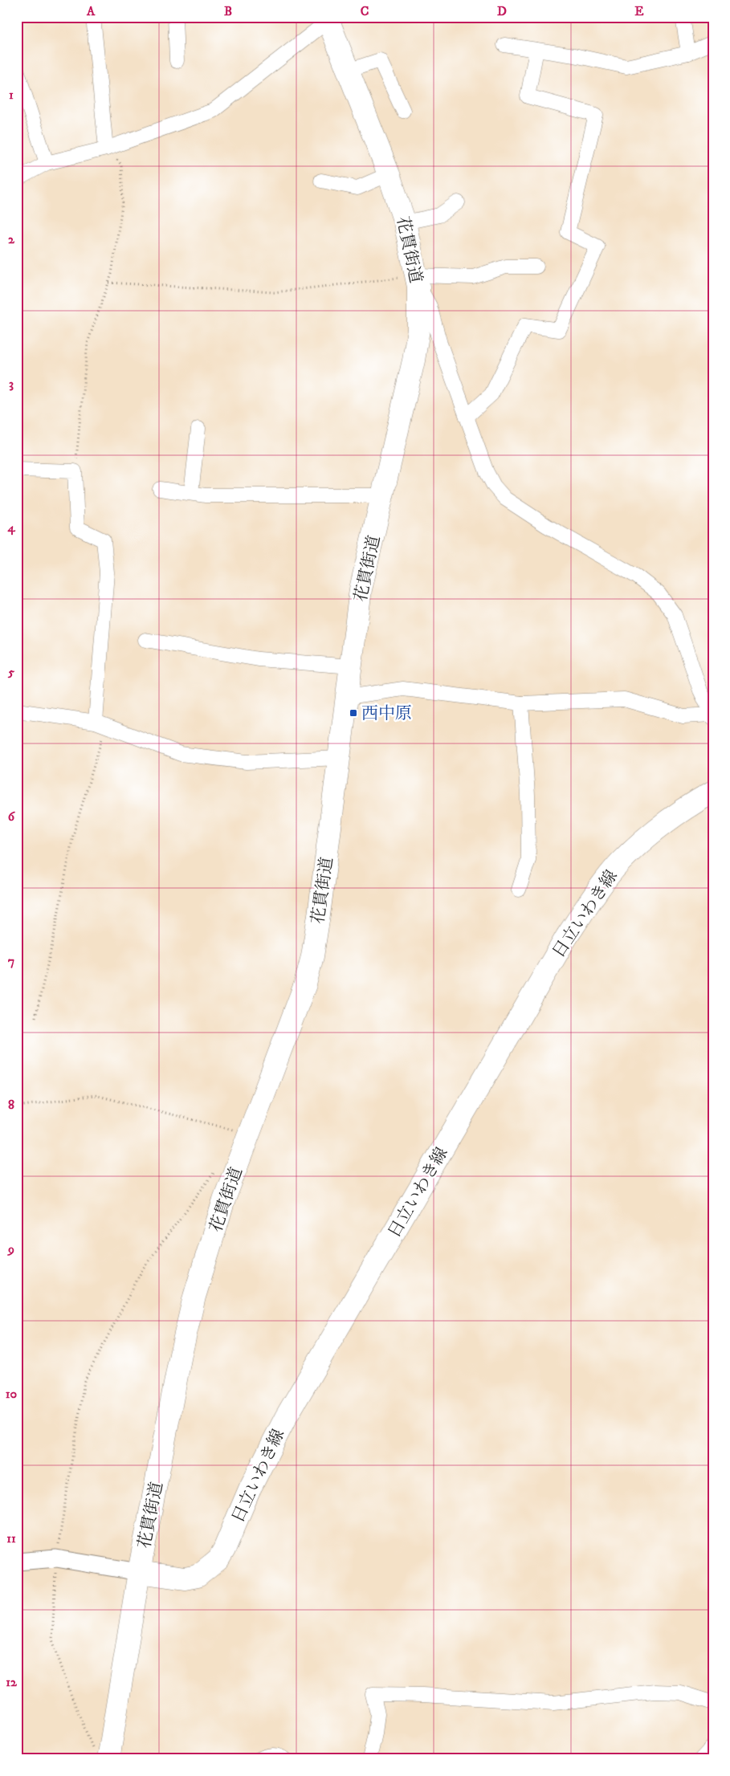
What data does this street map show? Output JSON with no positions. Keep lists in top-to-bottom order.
{
  "streets": {
    "main road": ["花貫街道", "日立いわき線"]
  },
  "crossings": [
    ["花貫街道", "日立いわき線"]
  ],
  "places": {
    "transit": ["西中原"]
  },
  "grid": {
    "columns": [
      "A",
      "B",
      "C",
      "D",
      "E"
    ],
    "rows": [
      "1",
      "2",
      "3",
      "4",
      "5",
      "6",
      "7",
      "8",
      "9",
      "10",
      "11",
      "12"
    ]
  }
}
